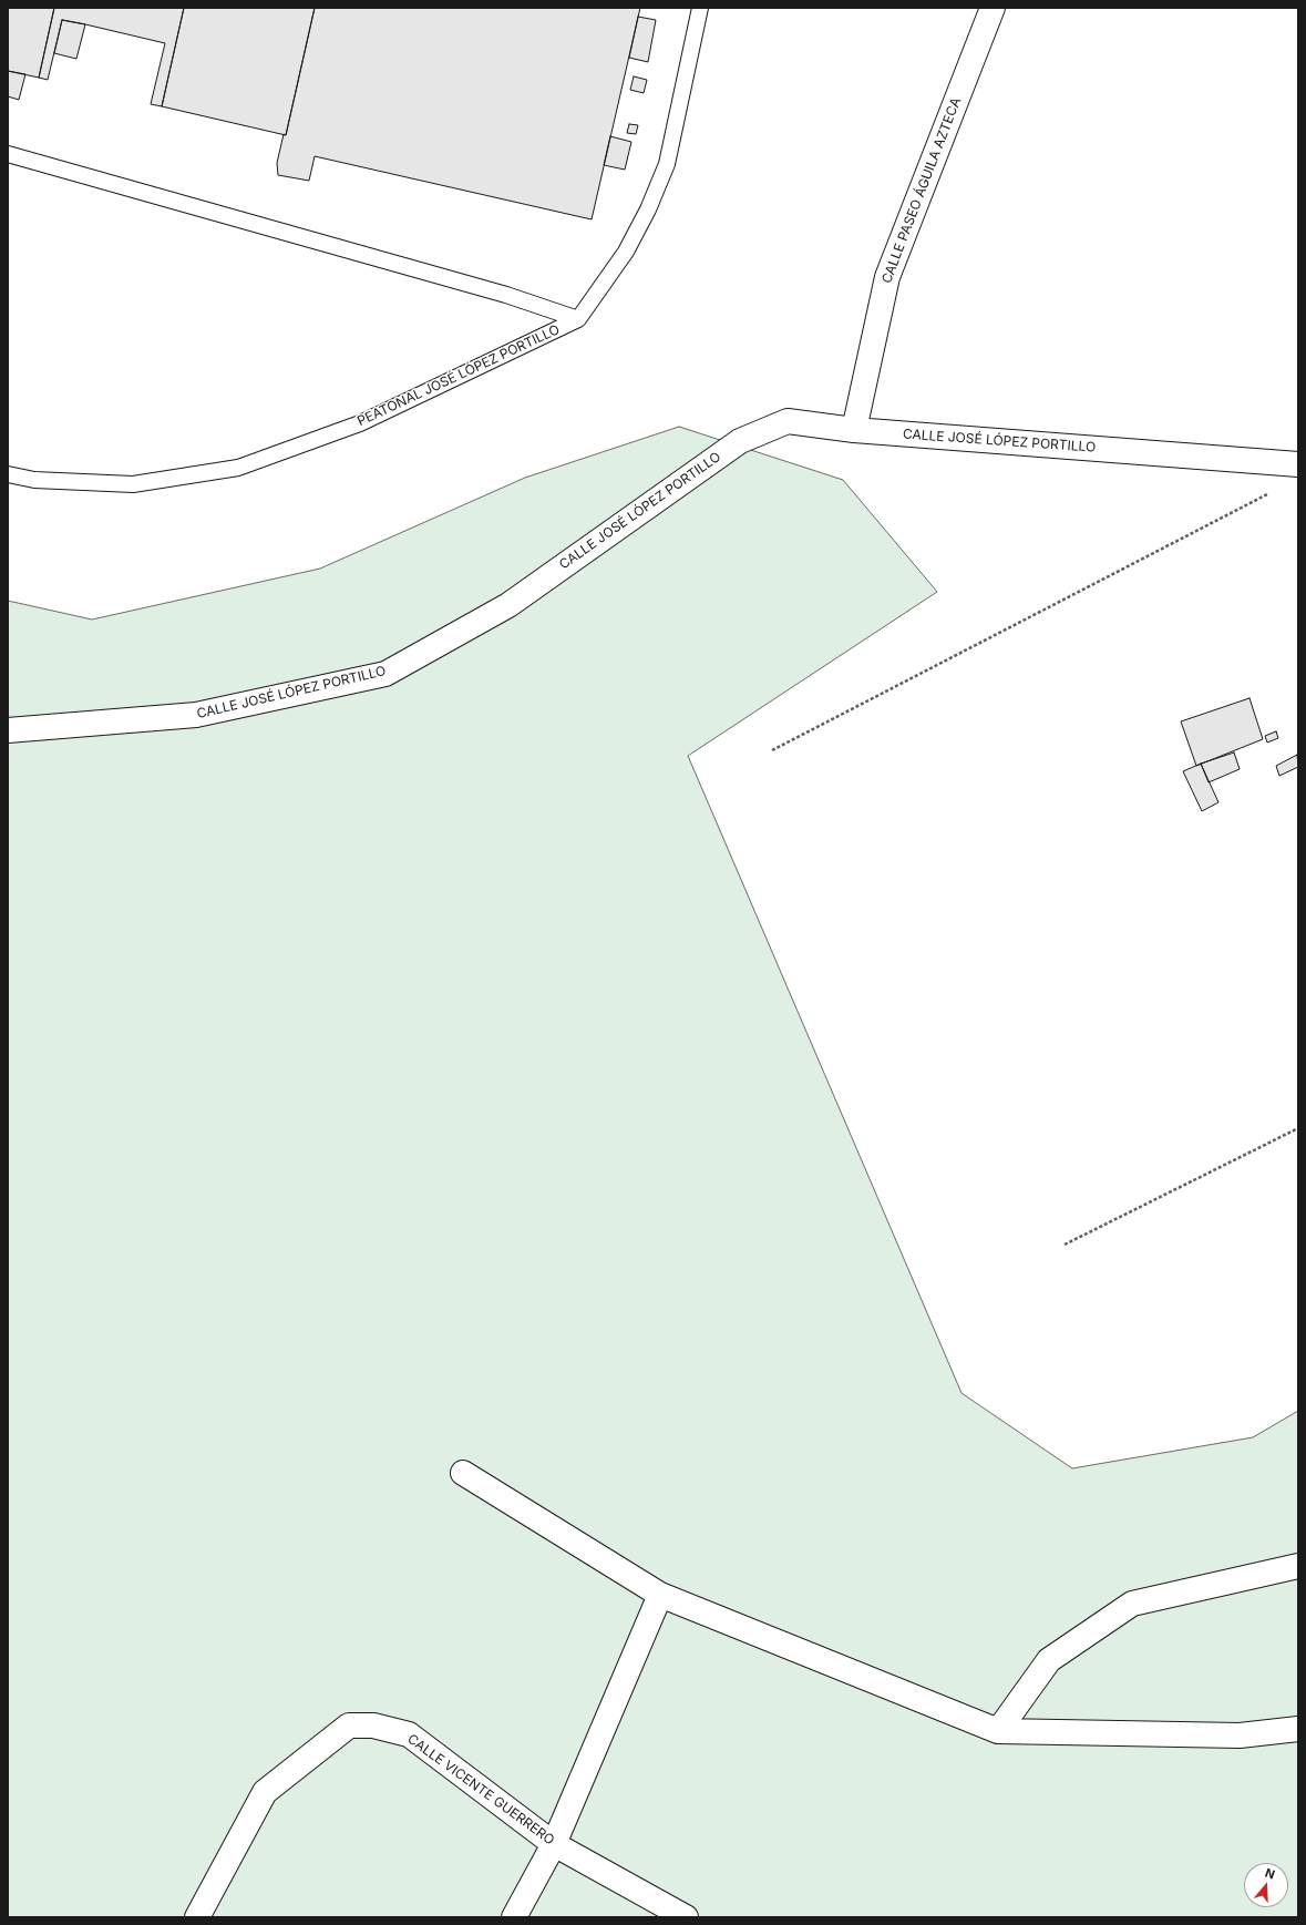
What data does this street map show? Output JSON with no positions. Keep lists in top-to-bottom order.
{
  "streets": {
    "street": ["CALLE PASEO ÁGUILA AZTECA", "CALLE JOSÉ LÓPEZ PORTILLO", "CALLE VICENTE GUERRERO"],
    "lane": ["PEATONAL JOSÉ LÓPEZ PORTILLO"]
  },
  "crossings": [
    ["CALLE PASEO ÁGUILA AZTECA", "CALLE JOSÉ LÓPEZ PORTILLO"]
  ],
  "north": "top"
}
